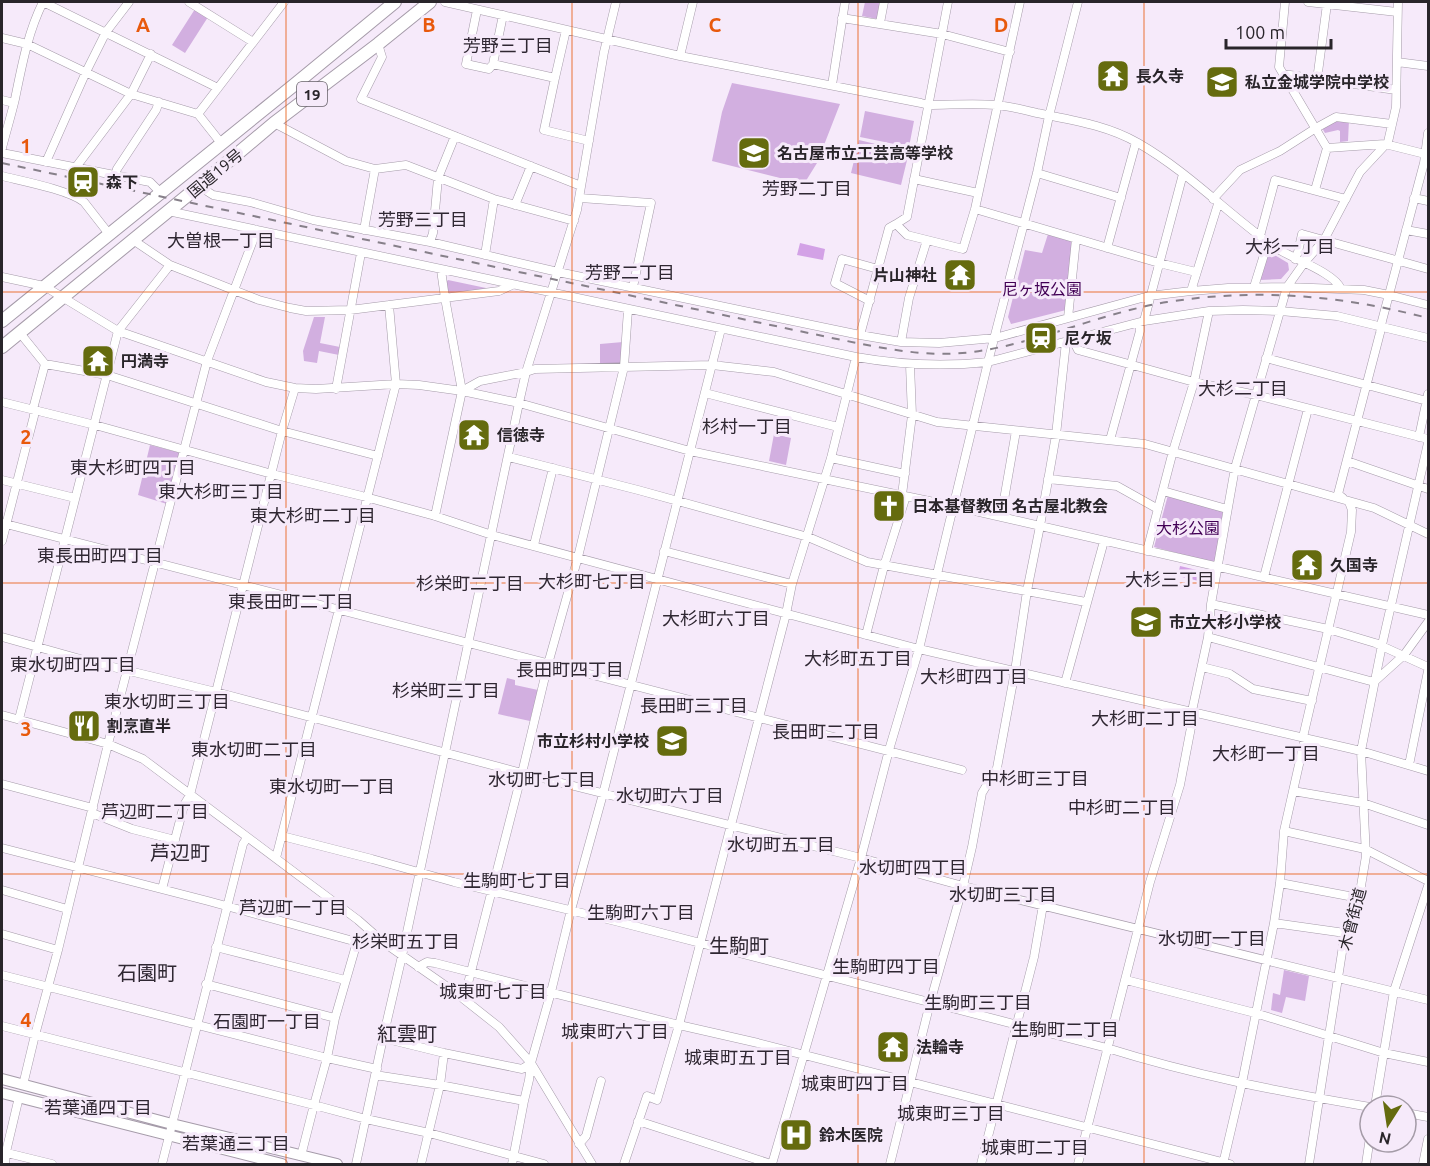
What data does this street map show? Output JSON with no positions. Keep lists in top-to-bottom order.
{
  "streets": {
    "highway": ["19", "国道19号"],
    "street": ["木曾街道"]
  },
  "districts": [
    "芳野三丁目",
    "芳野二丁目",
    "芳野三丁目",
    "大曽根一丁目",
    "大杉一丁目",
    "芳野二丁目",
    "大杉二丁目",
    "杉村一丁目",
    "東大杉町四丁目",
    "東大杉町三丁目",
    "東大杉町二丁目",
    "東長田町四丁目",
    "大杉三丁目",
    "大杉町七丁目",
    "杉栄町二丁目",
    "東長田町二丁目",
    "大杉町六丁目",
    "大杉町五丁目",
    "東水切町四丁目",
    "長田町四丁目",
    "大杉町四丁目",
    "杉栄町三丁目",
    "東水切町三丁目",
    "長田町三丁目",
    "大杉町二丁目",
    "長田町二丁目",
    "東水切町二丁目",
    "大杉町一丁目",
    "中杉町三丁目",
    "水切町七丁目",
    "東水切町一丁目",
    "水切町六丁目",
    "中杉町二丁目",
    "芦辺町二丁目",
    "水切町五丁目",
    "芦辺町",
    "水切町四丁目",
    "生駒町七丁目",
    "水切町三丁目",
    "芦辺町一丁目",
    "生駒町六丁目",
    "水切町一丁目",
    "杉栄町五丁目",
    "生駒町",
    "生駒町四丁目",
    "石園町",
    "城東町七丁目",
    "生駒町三丁目",
    "石園町一丁目",
    "生駒町二丁目",
    "城東町六丁目",
    "紅雲町",
    "城東町五丁目",
    "城東町四丁目",
    "若葉通四丁目",
    "城東町三丁目",
    "若葉通三丁目",
    "城東町二丁目"
  ],
  "parks": ["尼ヶ坂公園", "大杉公園"],
  "places": {
    "temple": [
      "長久寺",
      "片山神社",
      "円満寺",
      "信徳寺",
      "久国寺",
      "法輪寺"
    ],
    "school or university": [
      "私立金城学院中学校",
      "名古屋市立工芸高等学校",
      "市立大杉小学校",
      "市立杉村小学校"
    ],
    "station": ["森下", "尼ケ坂"],
    "church": ["日本基督教団 名古屋北教会"],
    "restaurant": ["割烹直半"],
    "hospital": ["鈴木医院"]
  },
  "scale_bar": "100 m",
  "north": "bottom",
  "grid": {
    "columns": [
      "A",
      "B",
      "C",
      "D"
    ],
    "rows": [
      "1",
      "2",
      "3",
      "4"
    ]
  }
}
